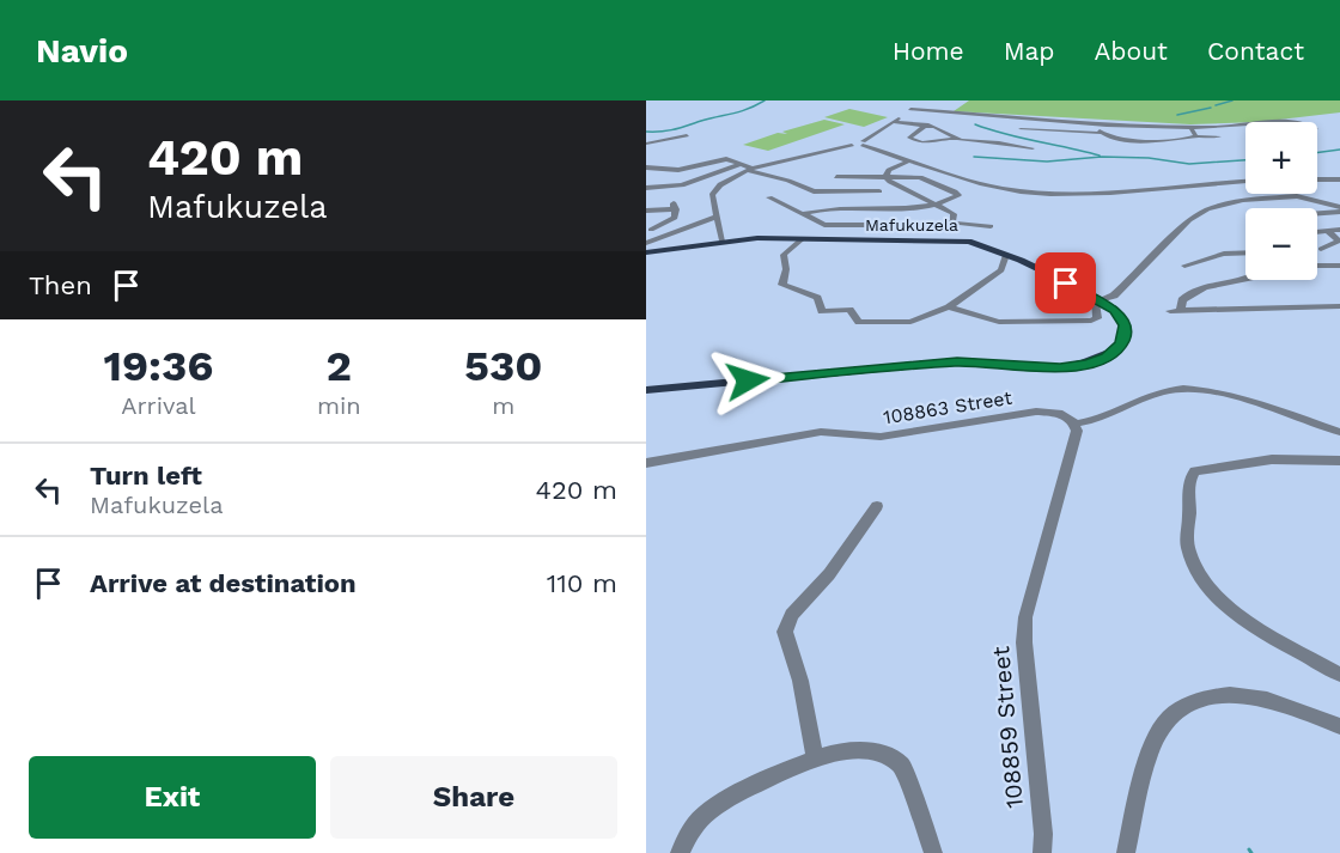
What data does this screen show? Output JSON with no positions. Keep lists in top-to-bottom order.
{
  "streets": {
    "main road": ["Mafukuzela"],
    "street": ["108863 Street", "108859 Street"]
  },
  "crossings": [
    ["108863 Street", "108859 Street"]
  ],
  "page": {
    "header": "Navio",
    "nav": [
      "Home",
      "Map",
      "About",
      "Contact"
    ],
    "turn": ["420 m", "Mafukuzela"],
    "map_buttons": ["+", "−"],
    "then": "Then",
    "eta": [
      "19:36",
      "Arrival",
      "2",
      "min",
      "530",
      "m"
    ],
    "list": [
      {
        "name": "Turn left",
        "note": "Mafukuzela",
        "value": "420 m"
      },
      {
        "name": "Arrive at destination",
        "value": "110 m"
      }
    ],
    "buttons": ["Exit", "Share"]
  }
}
